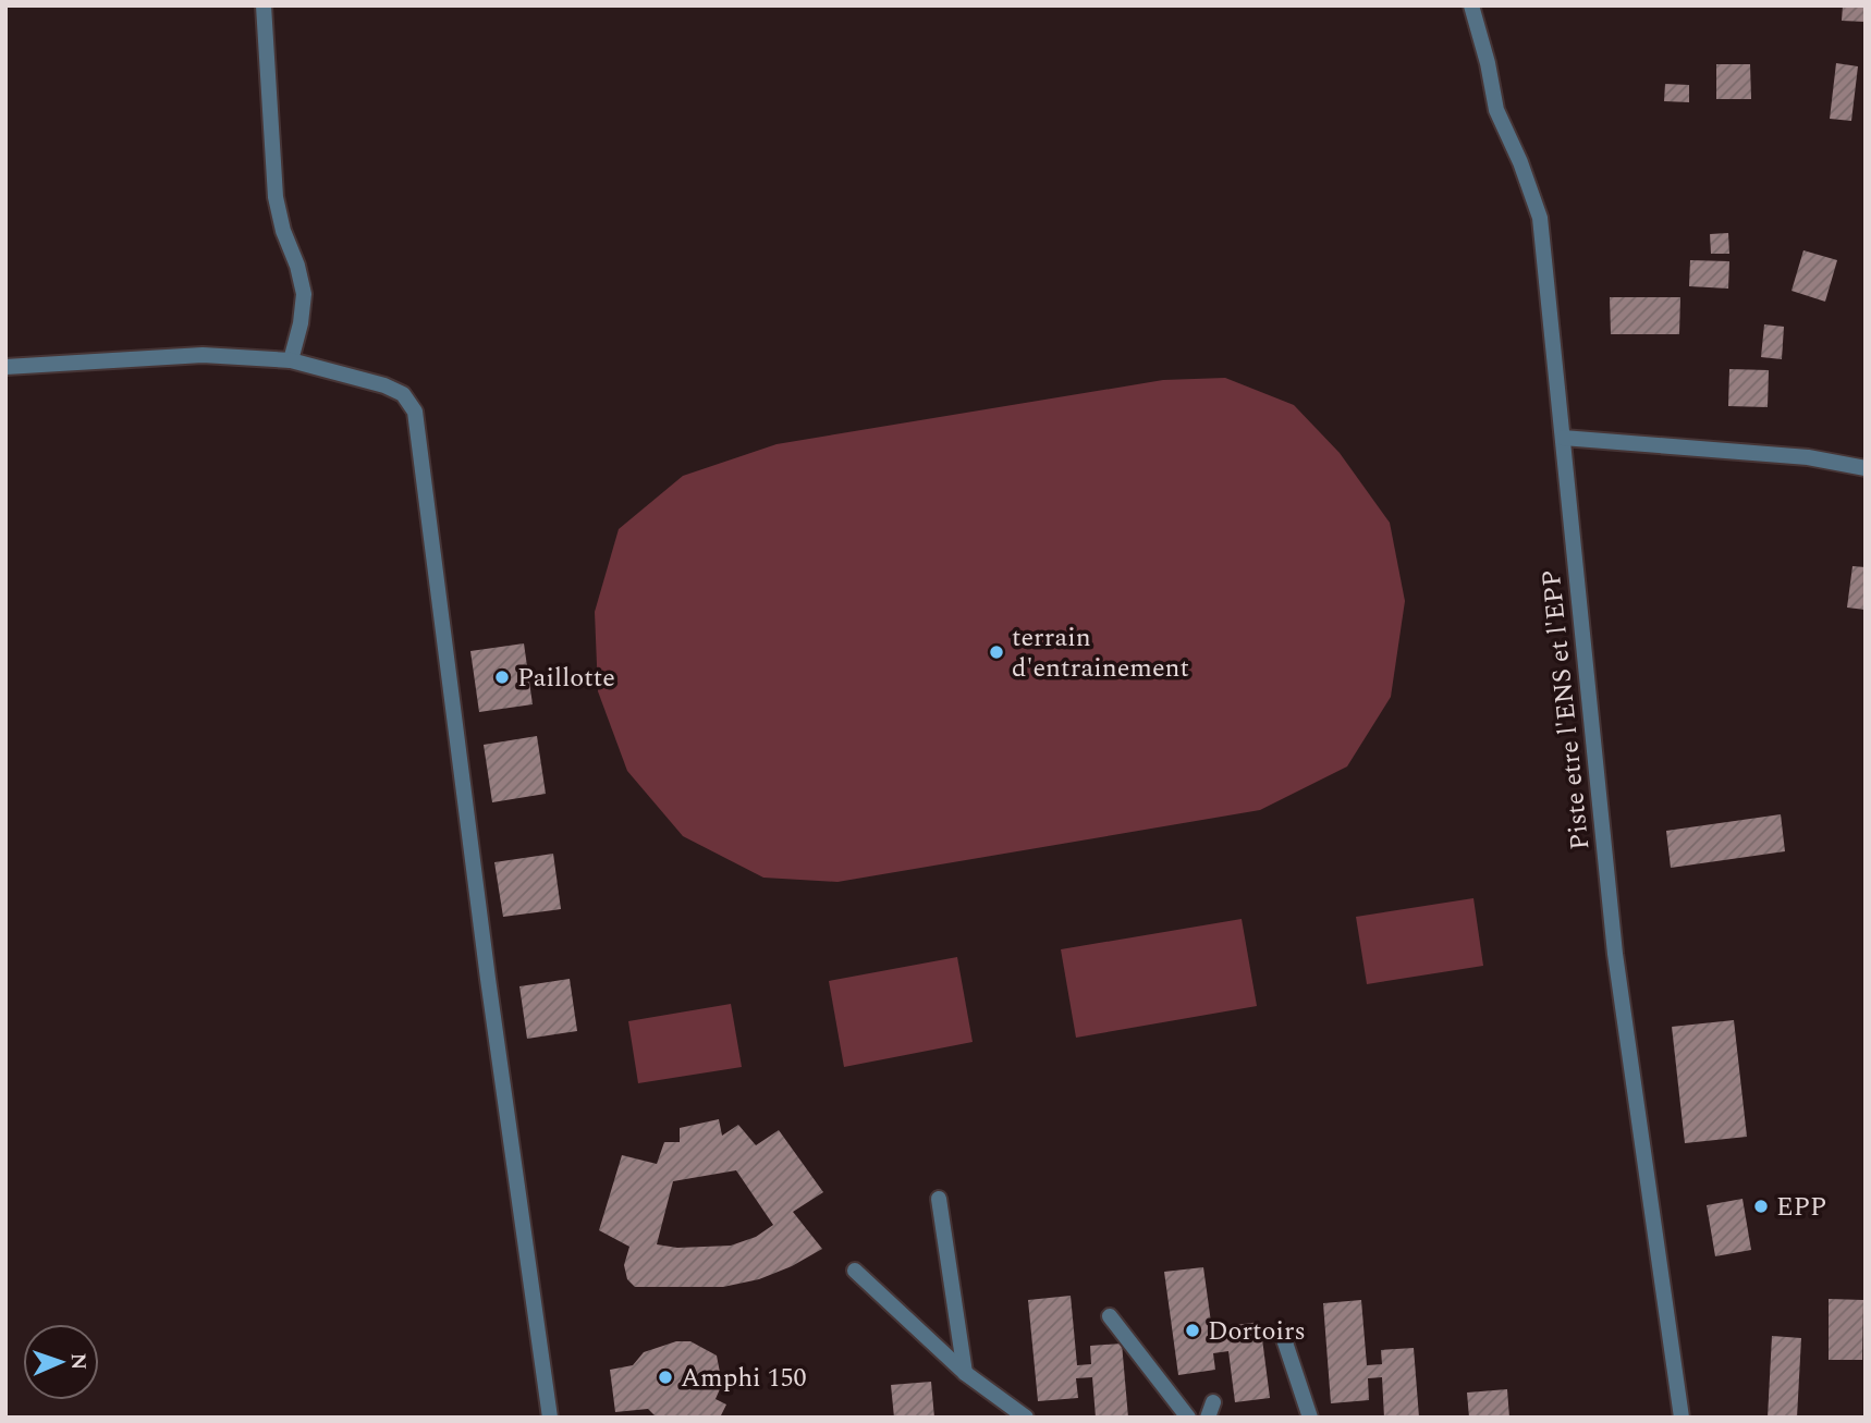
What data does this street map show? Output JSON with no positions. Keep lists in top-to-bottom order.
{
  "streets": {
    "street": ["Piste etre l'ENS et l'EPP"]
  },
  "places": [
    "terrain d'entrainement",
    "Paillotte",
    "EPP",
    "Dortoirs",
    "Amphi 150"
  ],
  "north": "right"
}
